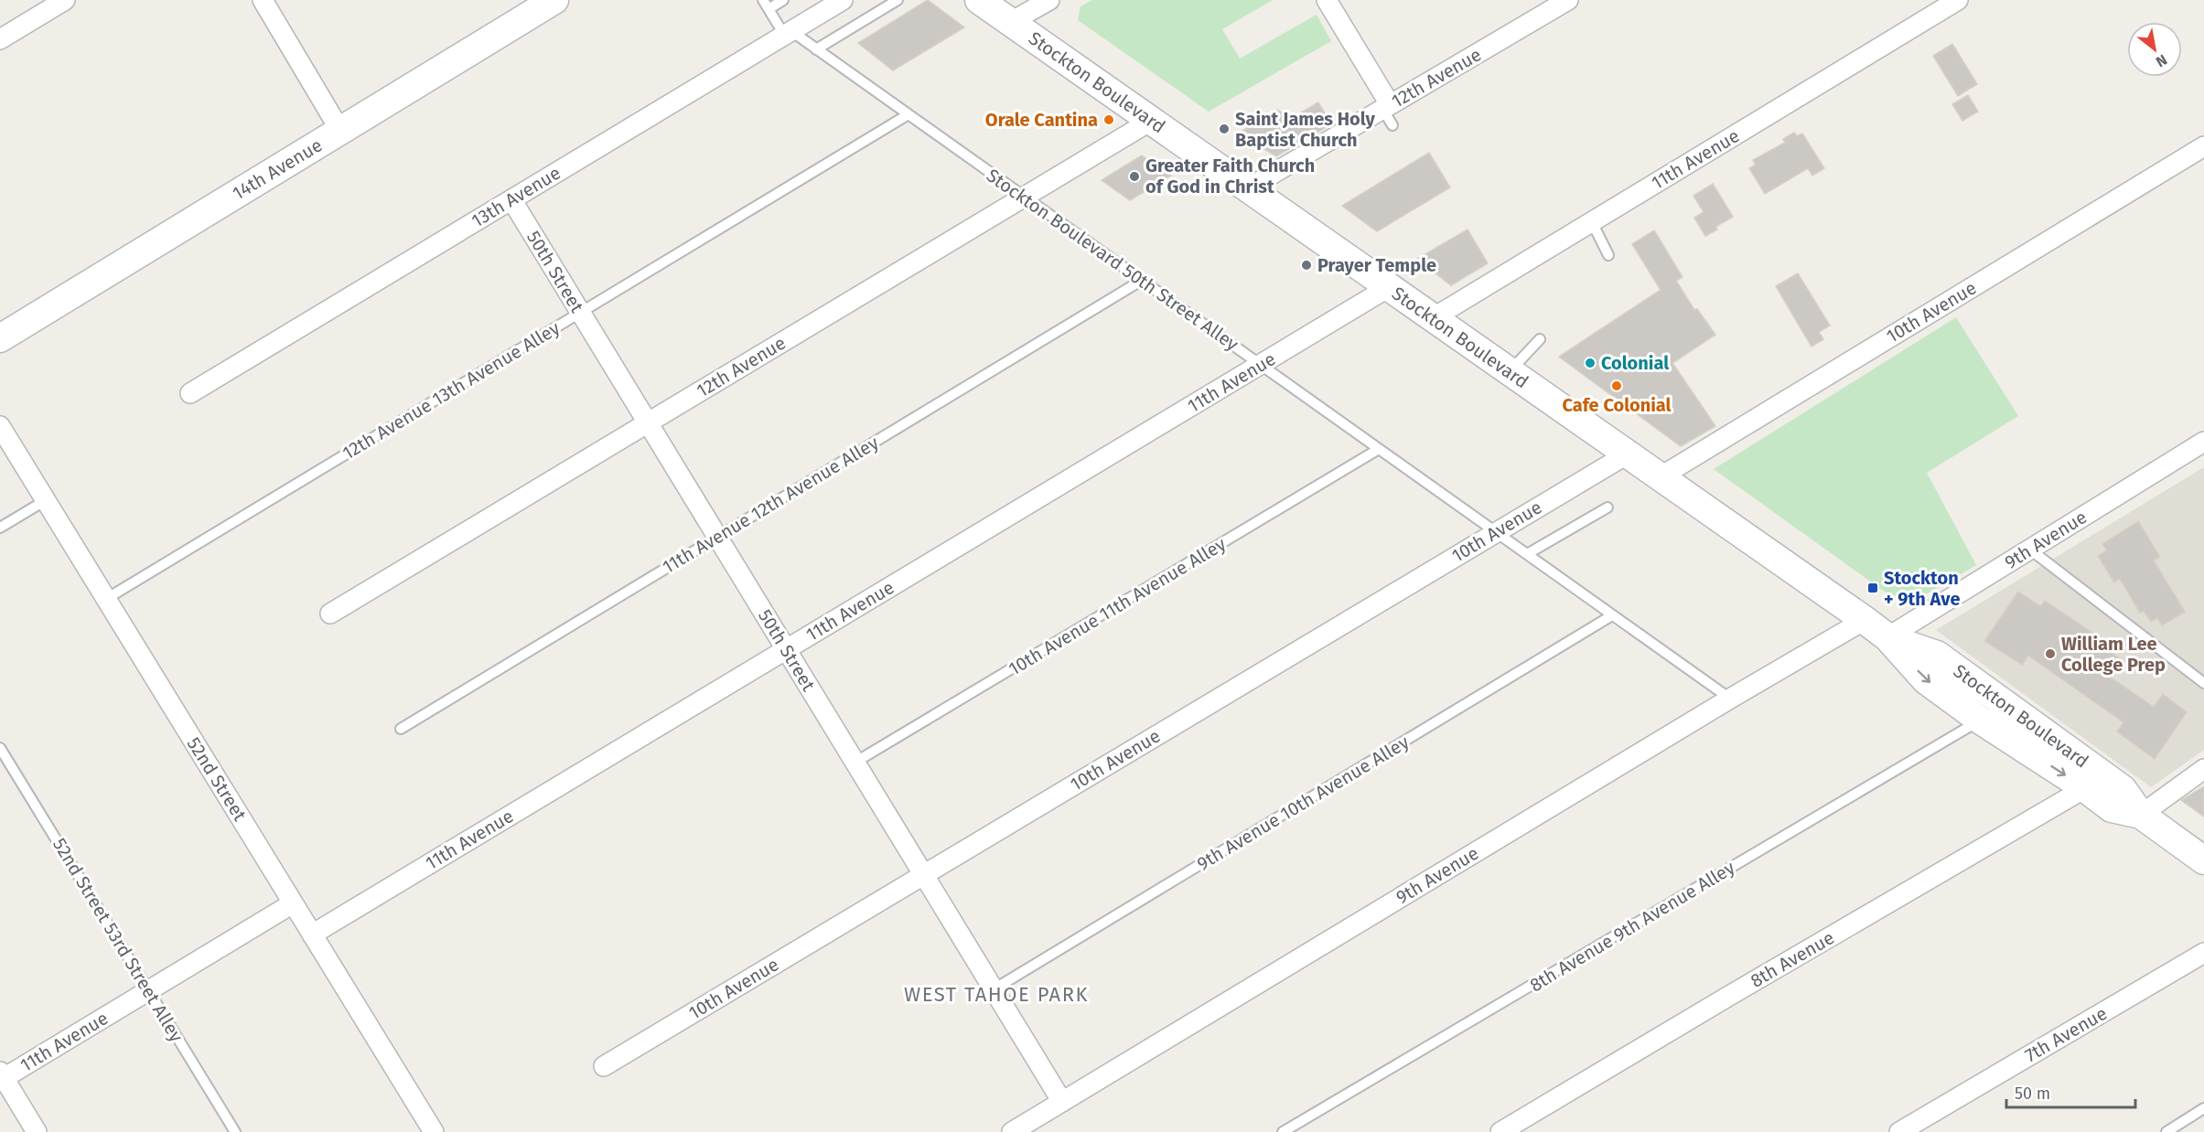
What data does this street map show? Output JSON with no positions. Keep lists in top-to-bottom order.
{
  "streets": {
    "main road": ["Stockton Boulevard", "14th Avenue"],
    "street": [
      "12th Avenue",
      "11th Avenue",
      "13th Avenue",
      "50th Street",
      "10th Avenue",
      "9th Avenue",
      "52nd Street",
      "8th Avenue",
      "7th Avenue"
    ],
    "lane": [
      "Stockton Boulevard 50th Street Alley",
      "12th Avenue 13th Avenue Alley",
      "11th Avenue 12th Avenue Alley",
      "10th Avenue 11th Avenue Alley",
      "9th Avenue 10th Avenue Alley",
      "8th Avenue 9th Avenue Alley",
      "52nd Street 53rd Street Alley"
    ]
  },
  "crossings": [
    ["12th Avenue", "Stockton Boulevard"],
    ["12th Avenue", "Stockton Boulevard 50th Street Alley"],
    ["12th Avenue", "50th Street"],
    ["Stockton Boulevard", "11th Avenue"],
    ["Stockton Boulevard", "10th Avenue"],
    ["Stockton Boulevard", "9th Avenue"],
    ["Stockton Boulevard", "8th Avenue 9th Avenue Alley"],
    ["Stockton Boulevard", "8th Avenue"],
    ["11th Avenue", "Stockton Boulevard 50th Street Alley"],
    ["11th Avenue", "50th Street"],
    ["11th Avenue", "52nd Street"],
    ["11th Avenue", "52nd Street 53rd Street Alley"],
    ["13th Avenue", "Stockton Boulevard 50th Street Alley"],
    ["13th Avenue", "50th Street"],
    ["Stockton Boulevard 50th Street Alley", "10th Avenue"],
    ["Stockton Boulevard 50th Street Alley", "12th Avenue 13th Avenue Alley"],
    ["Stockton Boulevard 50th Street Alley", "11th Avenue 12th Avenue Alley"],
    ["Stockton Boulevard 50th Street Alley", "9th Avenue"],
    ["Stockton Boulevard 50th Street Alley", "10th Avenue 11th Avenue Alley"],
    ["Stockton Boulevard 50th Street Alley", "9th Avenue 10th Avenue Alley"],
    ["50th Street", "10th Avenue"],
    ["50th Street", "12th Avenue 13th Avenue Alley"],
    ["50th Street", "11th Avenue 12th Avenue Alley"],
    ["50th Street", "9th Avenue"],
    ["50th Street", "10th Avenue 11th Avenue Alley"],
    ["50th Street", "9th Avenue 10th Avenue Alley"],
    ["12th Avenue 13th Avenue Alley", "52nd Street"]
  ],
  "districts": ["WEST TAHOE PARK"],
  "places": {
    "other": [
      "Orale Cantina",
      "Saint James Holy Baptist Church",
      "Greater Faith Church of God in Christ",
      "Prayer Temple",
      "Colonial",
      "Cafe Colonial",
      "William Lee College Prep"
    ],
    "transit": ["Stockton + 9th Ave"]
  },
  "scale_bar": "50 m",
  "north": "bottom right"
}
